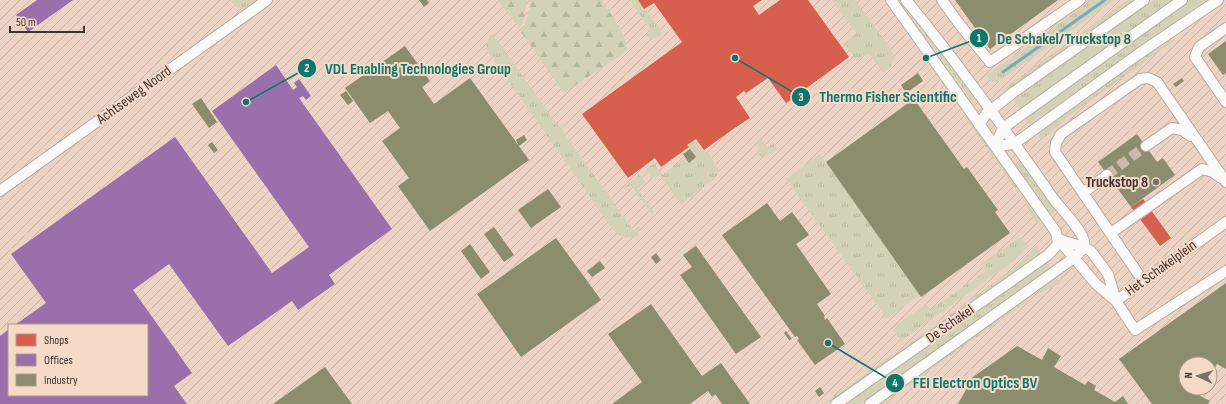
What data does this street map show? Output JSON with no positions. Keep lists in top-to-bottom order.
{
  "streets": {
    "street": ["Achtseweg Noord", "Het Schakelplein", "De Schakel"]
  },
  "places": [
    "Thermo Fisher Scientific",
    "De Schakel/Truckstop 8",
    "VDL Enabling Technologies Group",
    "Truckstop 8",
    "FEI Electron Optics BV"
  ],
  "legend": ["Shops", "Offices", "Industry"],
  "scale_bar": "50 m",
  "north": "left"
}
